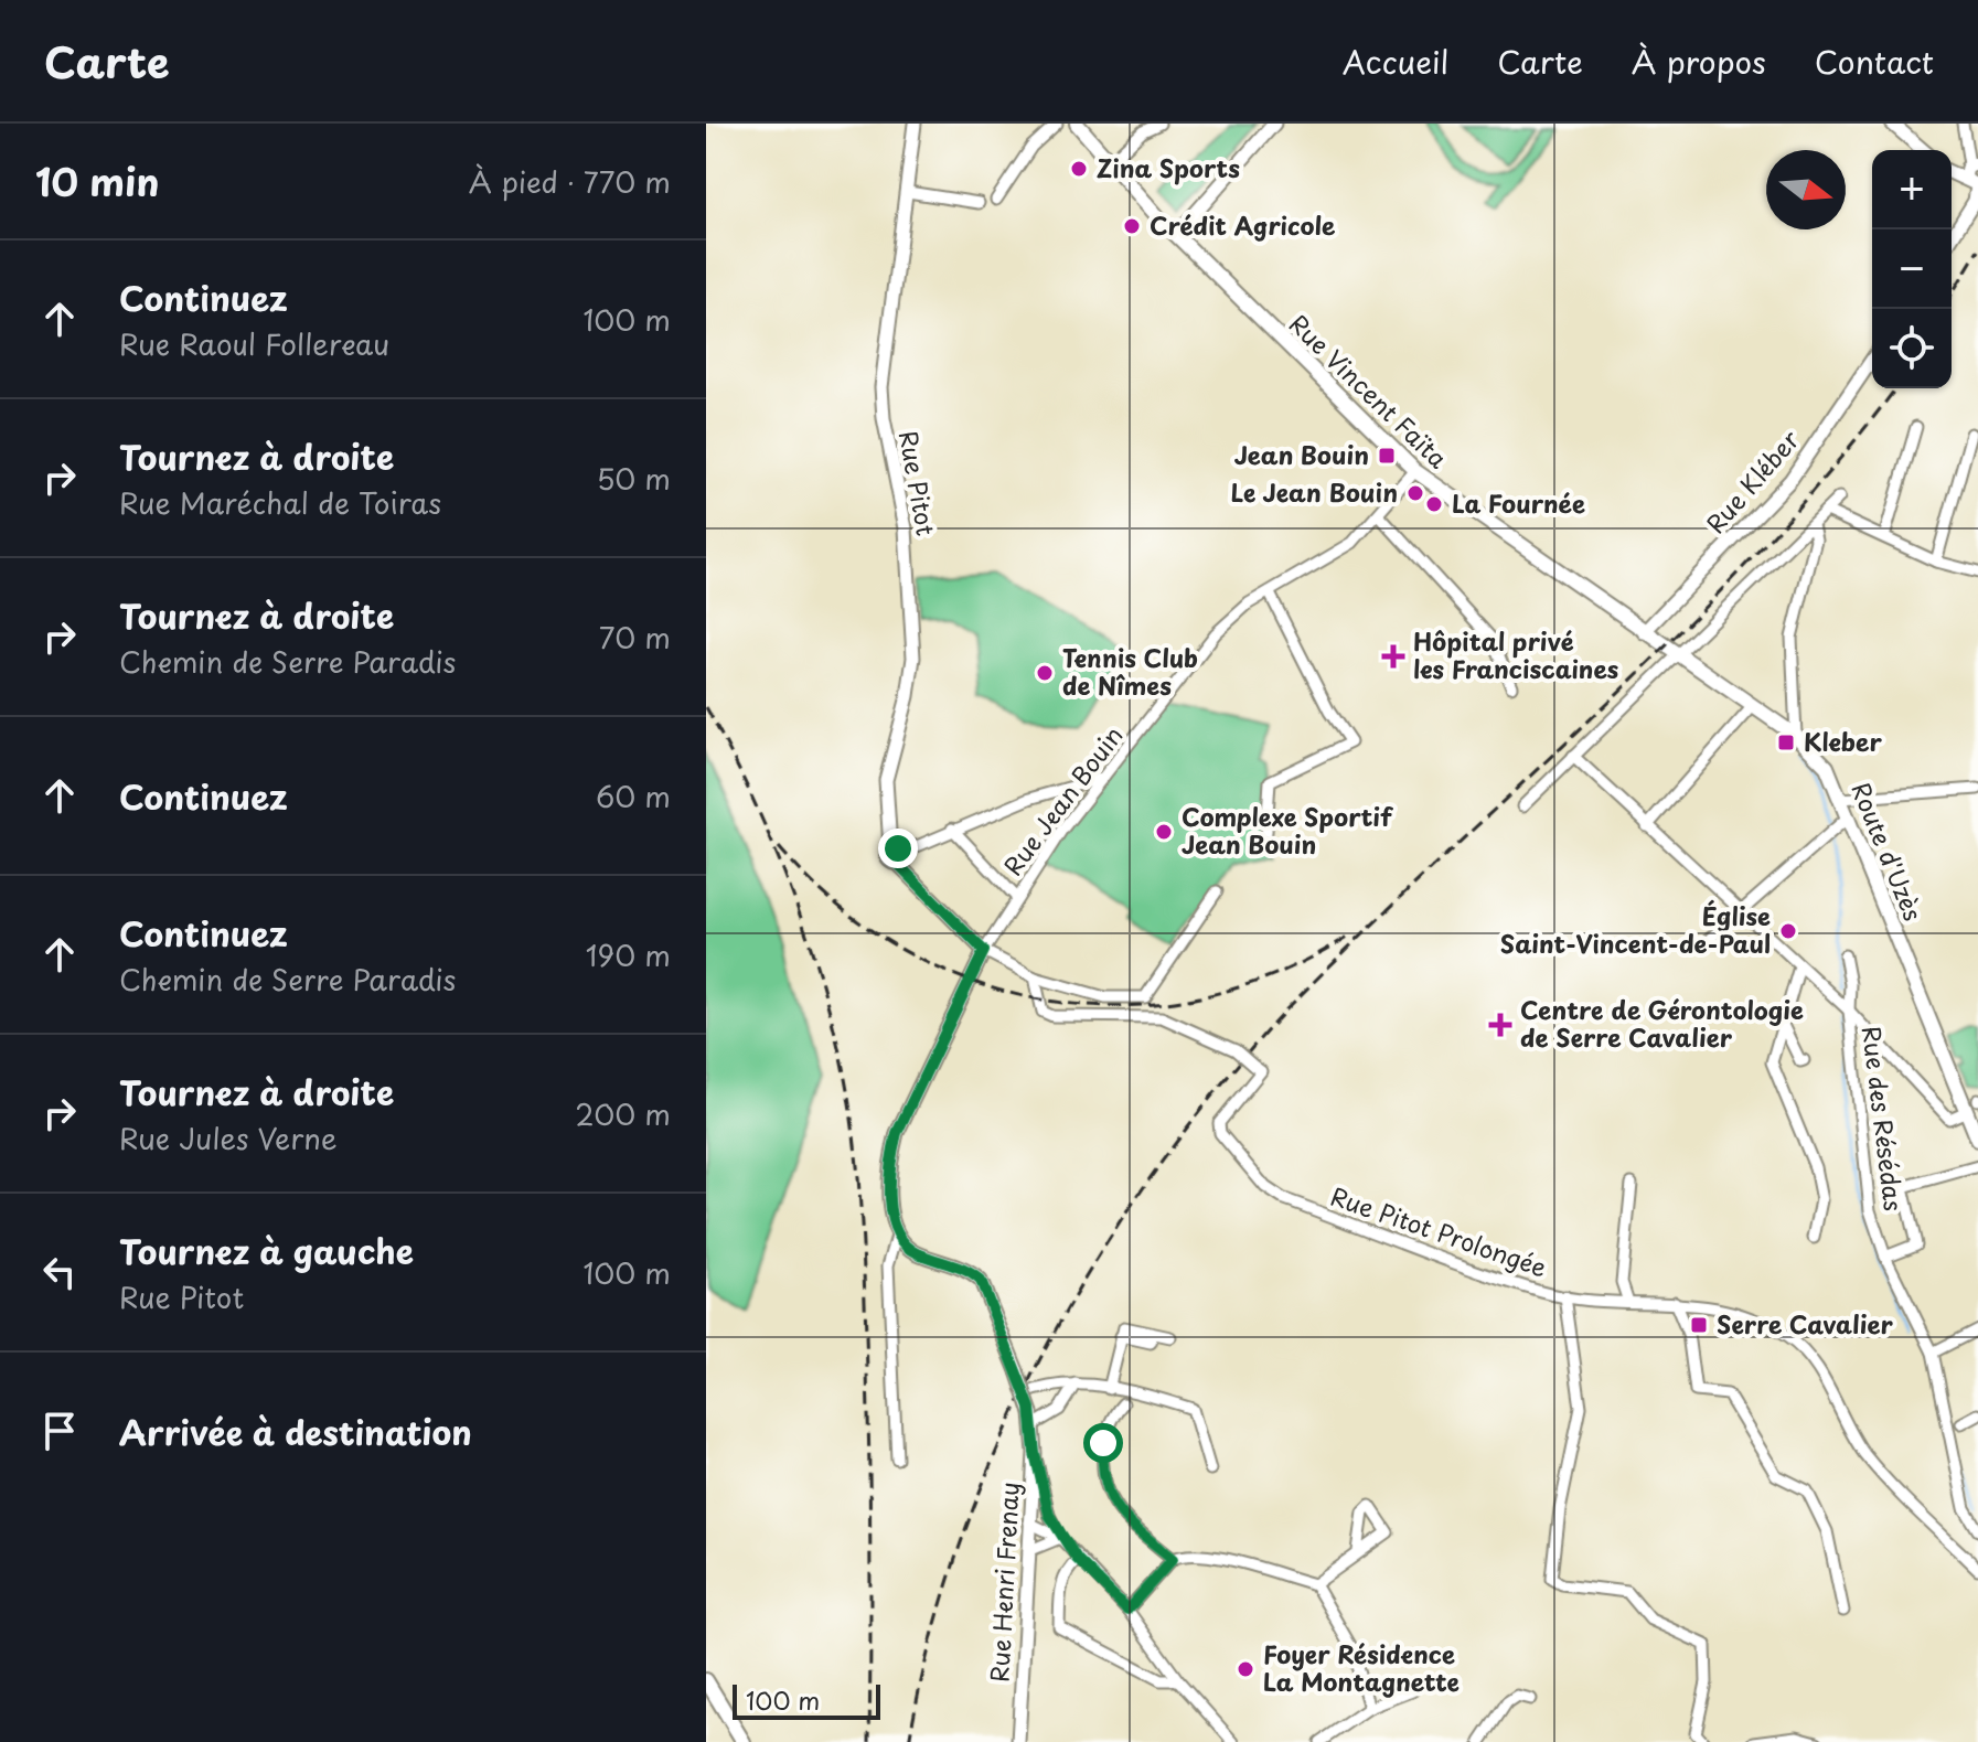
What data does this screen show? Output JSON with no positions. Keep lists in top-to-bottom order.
{
  "streets": {
    "main road": ["Rue Vincent Faïta", "Route d'Uzès"],
    "street": [
      "Rue Kléber",
      "Rue Pitot",
      "Rue Jean Bouin",
      "Rue des Résédas",
      "Rue Pitot Prolongée",
      "Rue Henri Frenay"
    ]
  },
  "crossings": [
    ["Rue Vincent Faïta", "Rue Kléber"],
    ["Rue Vincent Faïta", "Rue Jean Bouin"],
    ["Rue Vincent Faïta", "Route d'Uzès"]
  ],
  "places": {
    "other": [
      "Zina Sports",
      "Crédit Agricole",
      "Le Jean Bouin",
      "La Fournée",
      "Tennis Club de Nîmes",
      "Complexe Sportif Jean Bouin",
      "Église Saint-Vincent-de-Paul",
      "Foyer Résidence La Montagnette"
    ],
    "transit": ["Jean Bouin", "Kleber", "Serre Cavalier"],
    "health": ["Hôpital privé les Franciscaines", "Centre de Gérontologie de Serre Cavalier"]
  },
  "scale_bar": "100 m",
  "north": "right",
  "page": {
    "header": "Carte",
    "nav": [
      "Accueil",
      "Carte",
      "À propos",
      "Contact"
    ],
    "heading": ["10 min", "À pied · 770 m"],
    "map_buttons": ["+", "−"],
    "list": [
      ["Continuez", "Rue Raoul Follereau", "100 m"],
      ["Tournez à droite", "Rue Maréchal de Toiras", "50 m"],
      ["Tournez à droite", "Chemin de Serre Paradis", "70 m"],
      ["Continuez", "60 m"],
      ["Continuez", "Chemin de Serre Paradis", "190 m"],
      ["Tournez à droite", "Rue Jules Verne", "200 m"],
      ["Tournez à gauche", "Rue Pitot", "100 m"],
      "Arrivée à destination"
    ],
    "scale": "100 m"
  }
}
